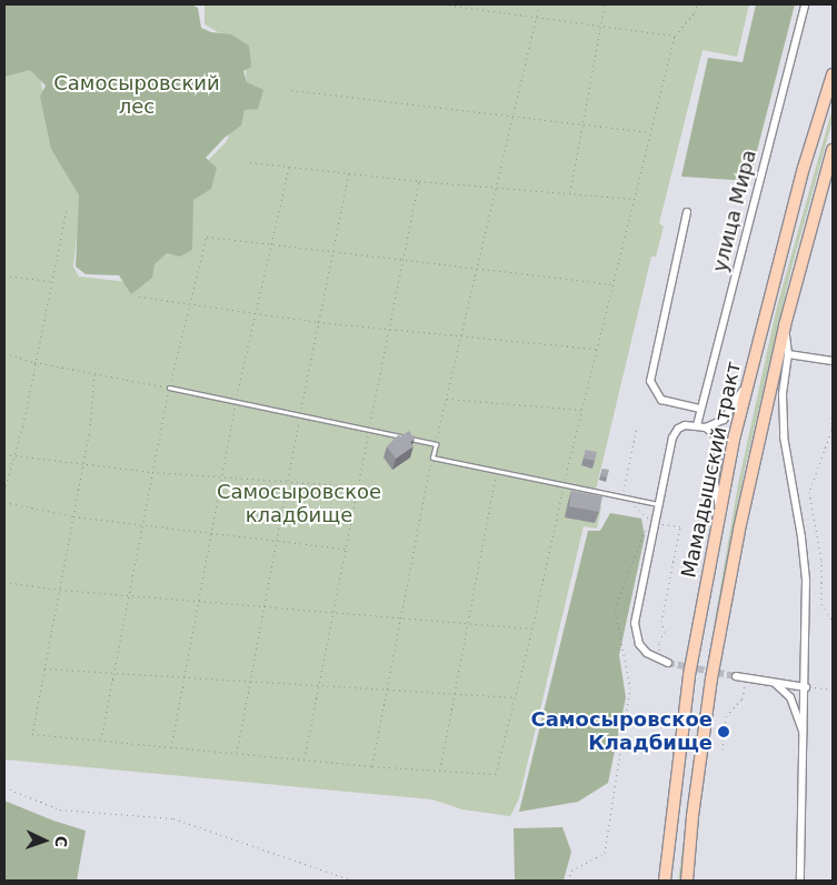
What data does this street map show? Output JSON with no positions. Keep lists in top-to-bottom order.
{
  "streets": {
    "main road": ["Мамадышский тракт"],
    "street": ["улица Мира"]
  },
  "parks": ["Самосыровский лес", "Самосыровское кладбище"],
  "places": ["Самосыровское Кладбище"],
  "north": "right"
}
